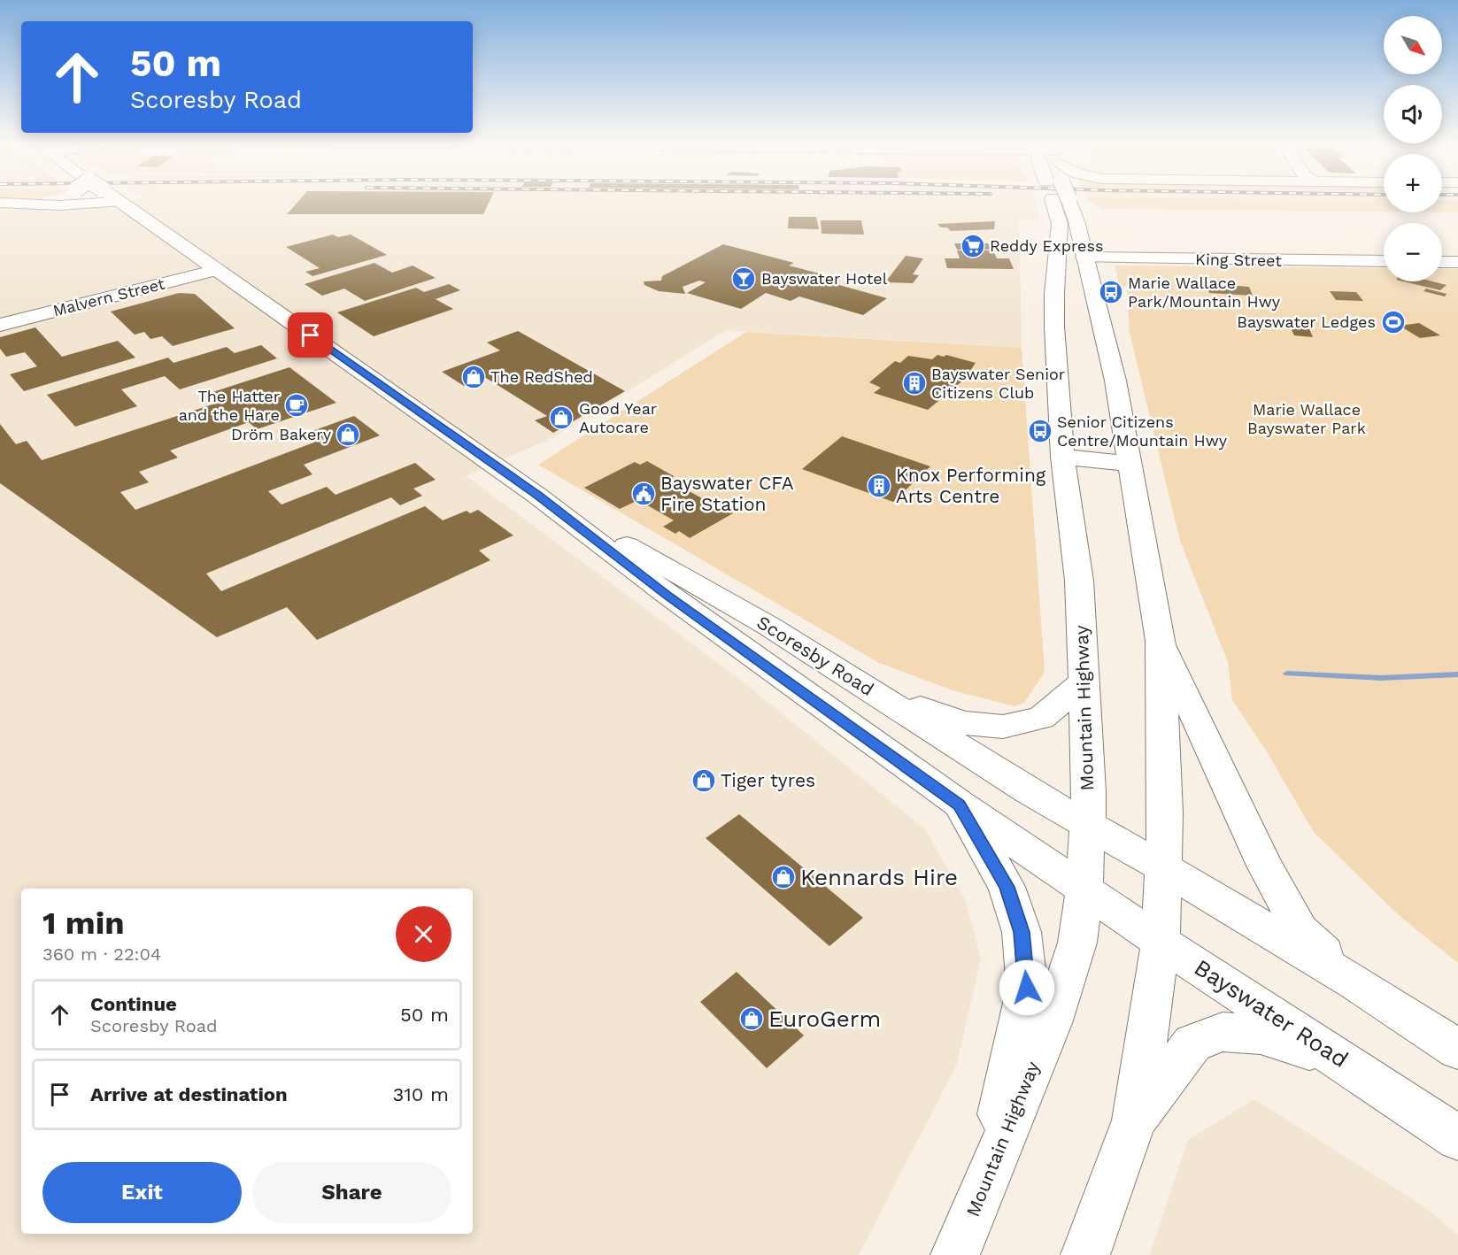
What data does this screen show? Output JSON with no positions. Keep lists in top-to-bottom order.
{
  "streets": {
    "main road": [
      "King Street",
      "Malvern Street",
      "Scoresby Road",
      "Mountain Highway",
      "Bayswater Road"
    ]
  },
  "crossings": [
    ["King Street", "Mountain Highway"],
    ["Malvern Street", "Scoresby Road"],
    ["Scoresby Road", "Mountain Highway"],
    ["Scoresby Road", "Bayswater Road"],
    ["Mountain Highway", "Bayswater Road"]
  ],
  "parks": ["Marie Wallace Bayswater Park"],
  "places": {
    "supermarket": ["Reddy Express"],
    "bar": ["Bayswater Hotel"],
    "bus stop": ["Marie Wallace Park/Mountain Hwy", "Senior Citizens Centre/Mountain Hwy"],
    "sports": ["Bayswater Ledges"],
    "shop": [
      "The RedShed",
      "Good Year Autocare",
      "Dröm Bakery",
      "Tiger tyres",
      "Kennards Hire",
      "EuroGerm"
    ],
    "building": ["Bayswater Senior Citizens Club", "Knox Performing Arts Centre"],
    "cafe": ["The Hatter and the Hare"],
    "public building": ["Bayswater CFA Fire Station"]
  },
  "north": "bottom right",
  "page": {
    "map_buttons": ["+", "−"],
    "turn": ["50 m", "Scoresby Road"],
    "heading": ["1 min", "360 m · 22:04"],
    "list": [
      {
        "name": "Continue",
        "note": "Scoresby Road",
        "value": "50 m"
      },
      {
        "name": "Arrive at destination",
        "value": "310 m"
      }
    ],
    "buttons": ["Exit", "Share"]
  }
}
